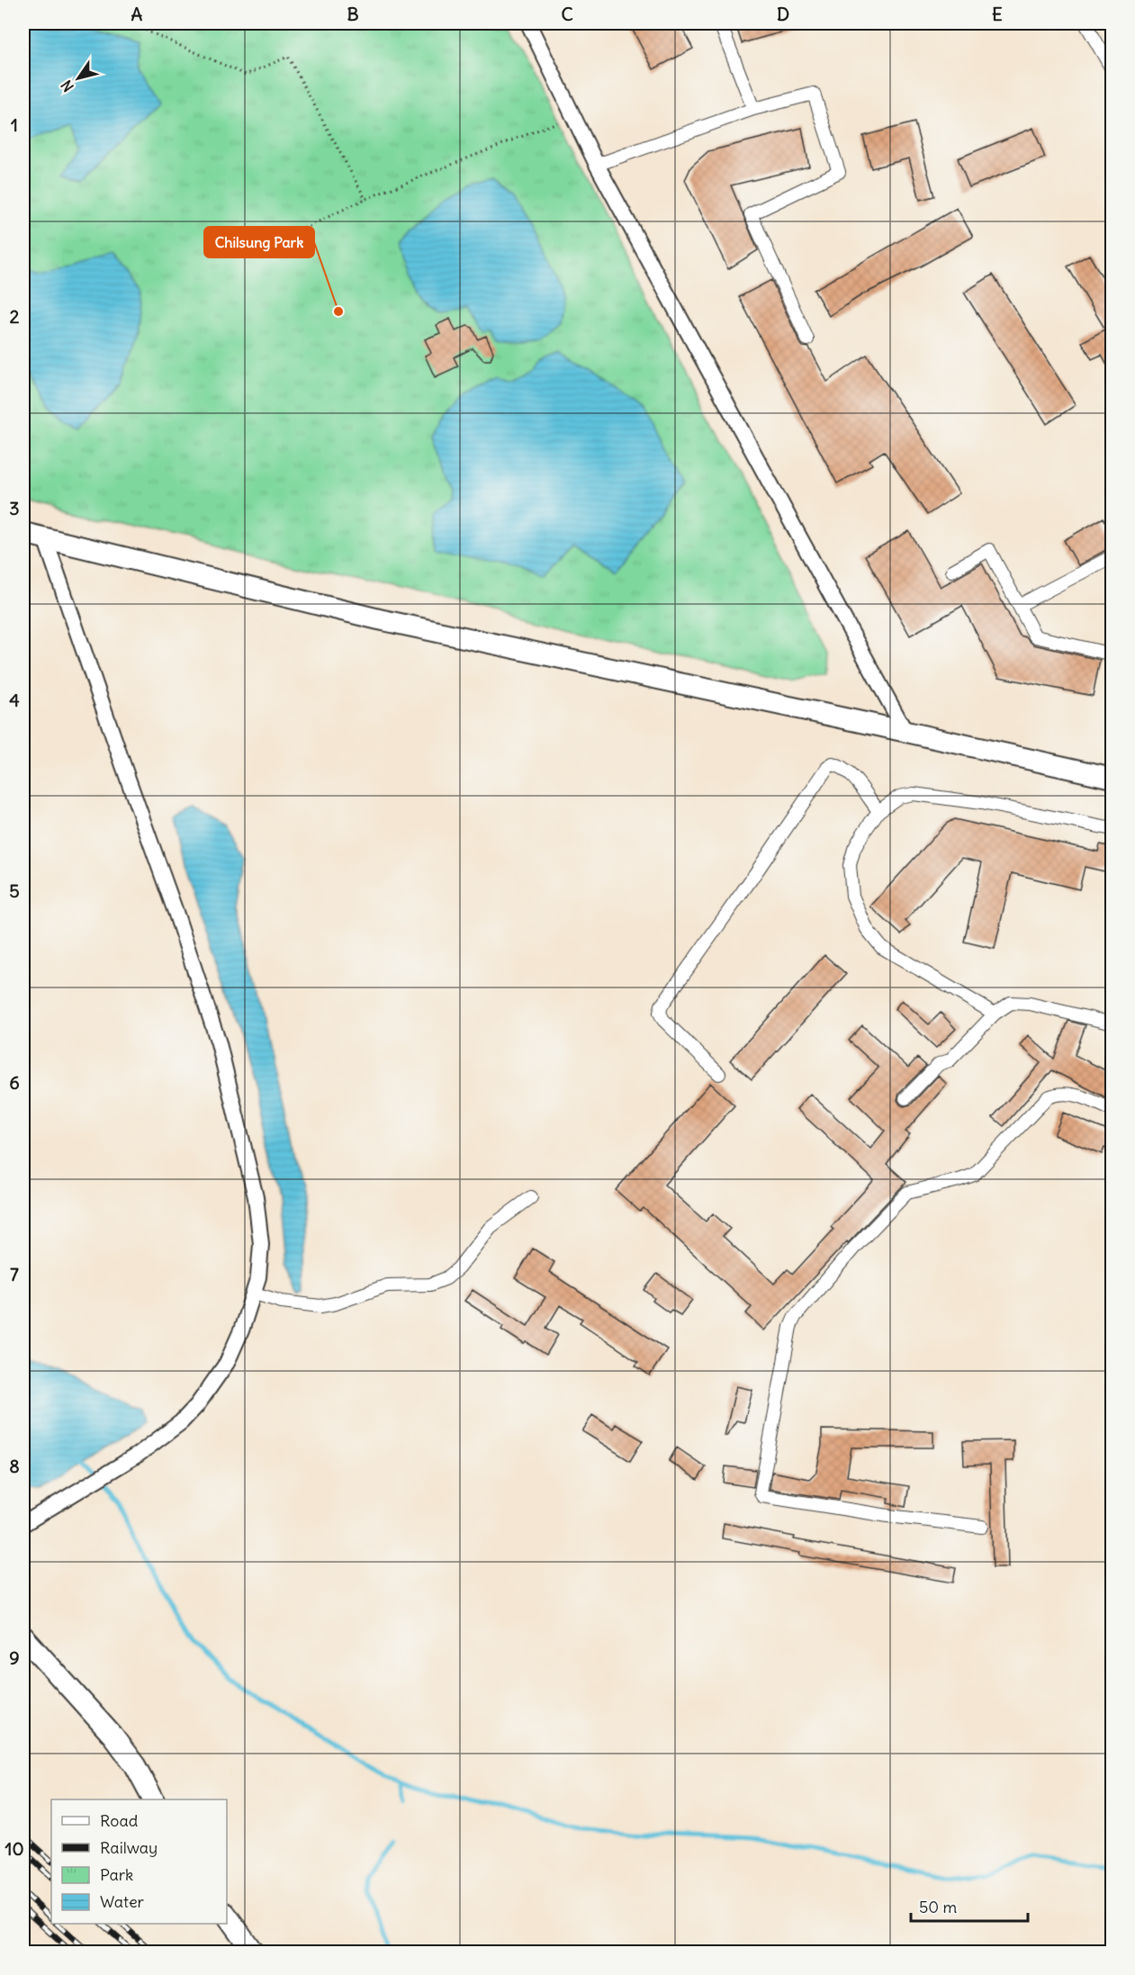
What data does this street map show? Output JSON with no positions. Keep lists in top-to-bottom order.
{
  "places": ["Chilsung Park"],
  "legend": [
    "Road",
    "Railway",
    "Park",
    "Water"
  ],
  "scale_bar": "50 m",
  "north": "bottom left",
  "grid": {
    "columns": [
      "A",
      "B",
      "C",
      "D",
      "E"
    ],
    "rows": [
      "1",
      "2",
      "3",
      "4",
      "5",
      "6",
      "7",
      "8",
      "9",
      "10"
    ]
  }
}
